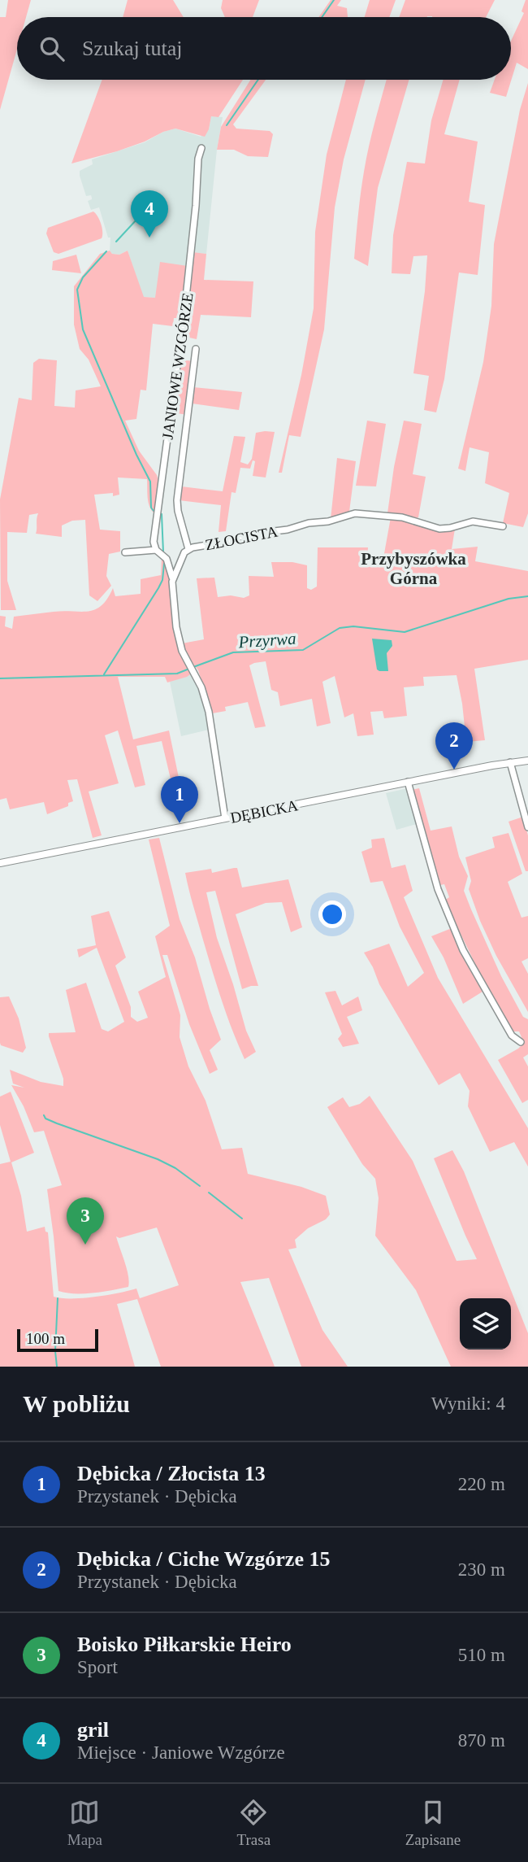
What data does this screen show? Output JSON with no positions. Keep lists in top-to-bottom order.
{
  "streets": {
    "street": ["JANIOWE WZGÓRZE", "ZŁOCISTA", "DĘBICKA"]
  },
  "districts": ["Przybyszówka Górna"],
  "water": ["Przyrwa"],
  "scale_bar": "100 m",
  "page": {
    "search": "Szukaj tutaj",
    "pins": [
      "4",
      "2",
      "1",
      "3"
    ],
    "scale": "100 m",
    "heading": ["W pobliżu", "Wyniki: 4"],
    "list": [
      {
        "mark": "1",
        "name": "Dębicka / Złocista 13",
        "note": "Przystanek · Dębicka",
        "value": "220 m"
      },
      {
        "mark": "2",
        "name": "Dębicka / Ciche Wzgórze 15",
        "note": "Przystanek · Dębicka",
        "value": "230 m"
      },
      {
        "mark": "3",
        "name": "Boisko Piłkarskie Heiro",
        "note": "Sport",
        "value": "510 m"
      },
      {
        "mark": "4",
        "name": "gril",
        "note": "Miejsce · Janiowe Wzgórze",
        "value": "870 m"
      }
    ],
    "nav": ["Mapa", "Trasa", "Zapisane"]
  }
}
